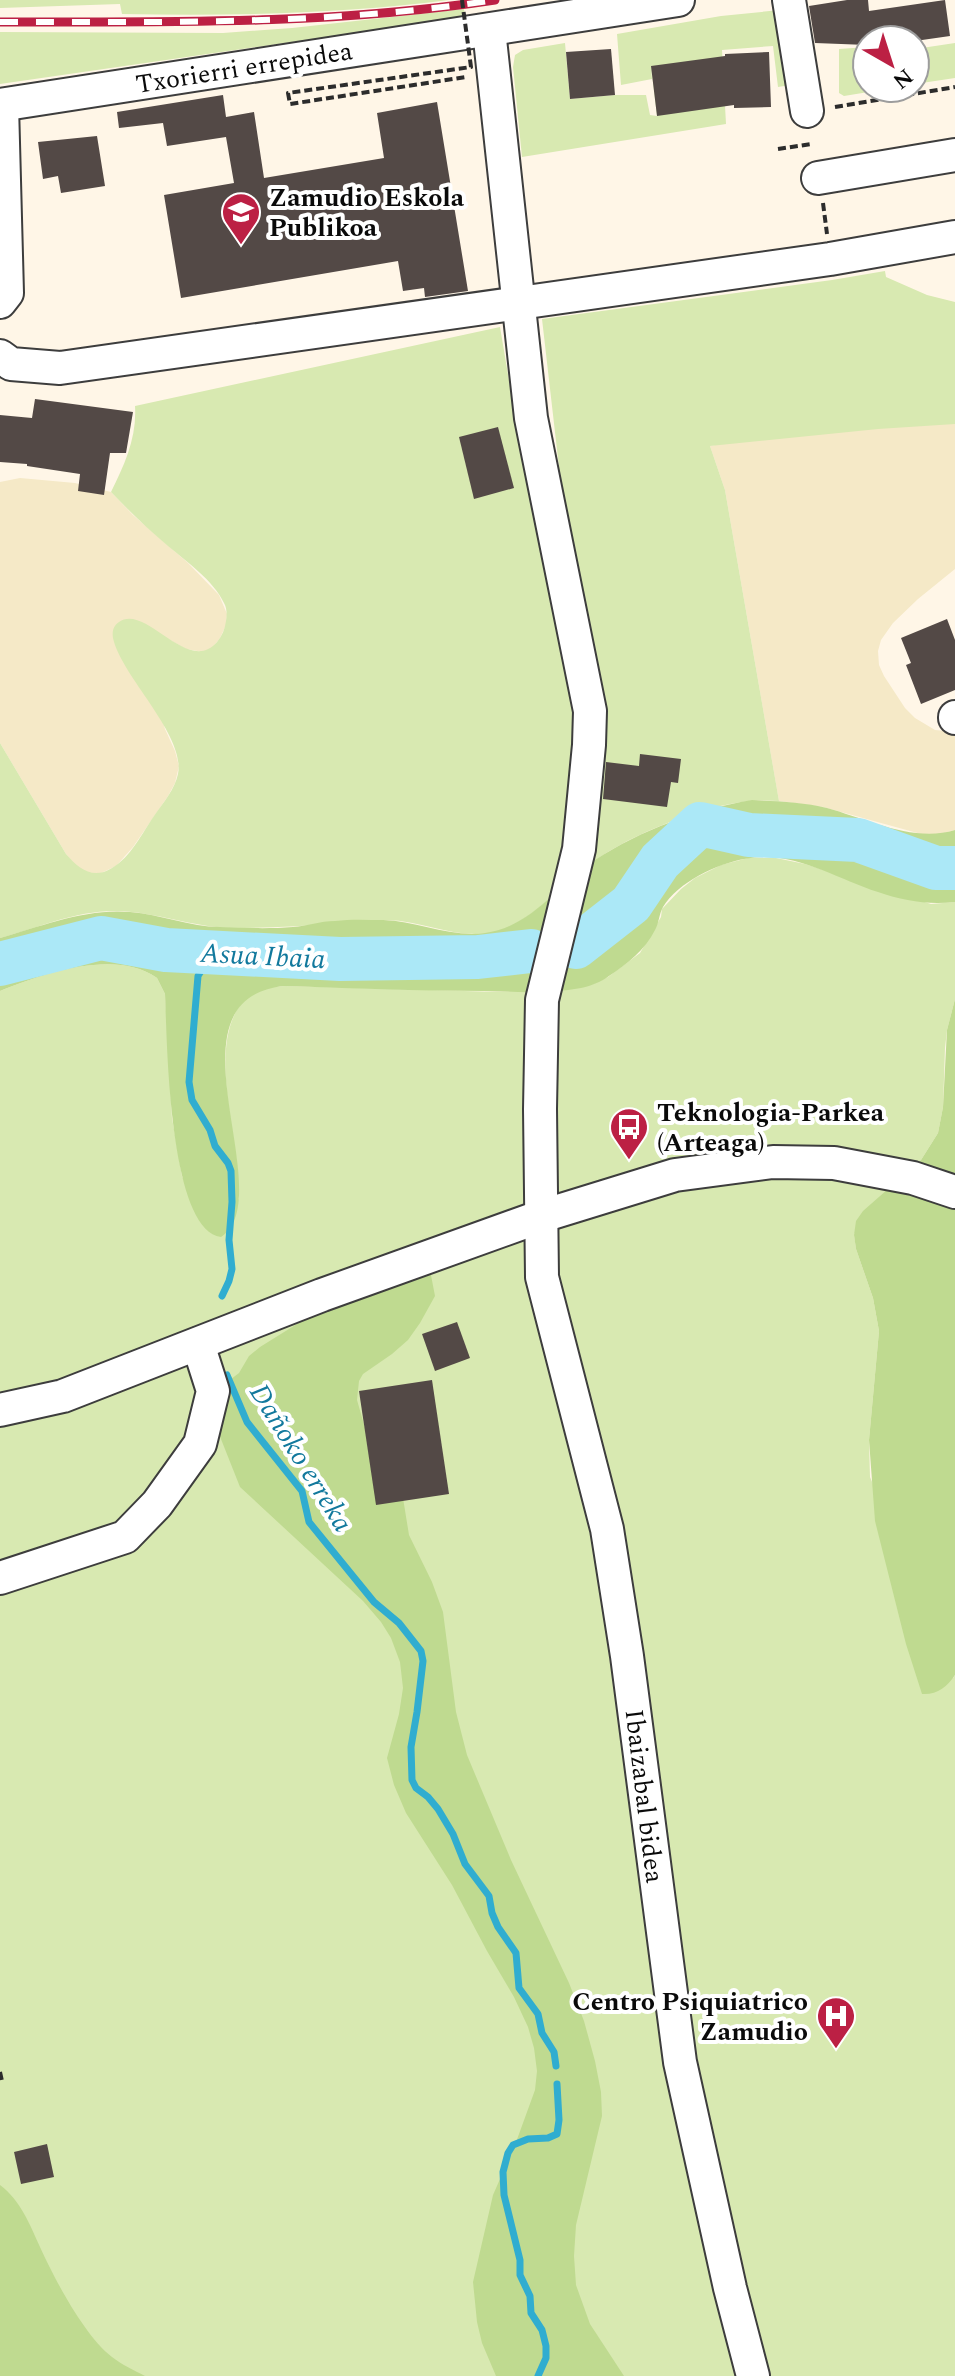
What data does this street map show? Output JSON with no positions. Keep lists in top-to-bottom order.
{
  "streets": {
    "street": ["Txorierri errepidea", "Ibaizabal bidea"]
  },
  "crossings": [
    ["Txorierri errepidea", "Ibaizabal bidea"]
  ],
  "water": ["Asua Ibaia", "Dañoko erreka"],
  "places": {
    "school or university": ["Zamudio Eskola Publikoa"],
    "bus stop": ["Teknologia-Parkea (Arteaga)"],
    "hospital": ["Centro Psiquiatrico Zamudio"]
  },
  "north": "bottom right"
}
